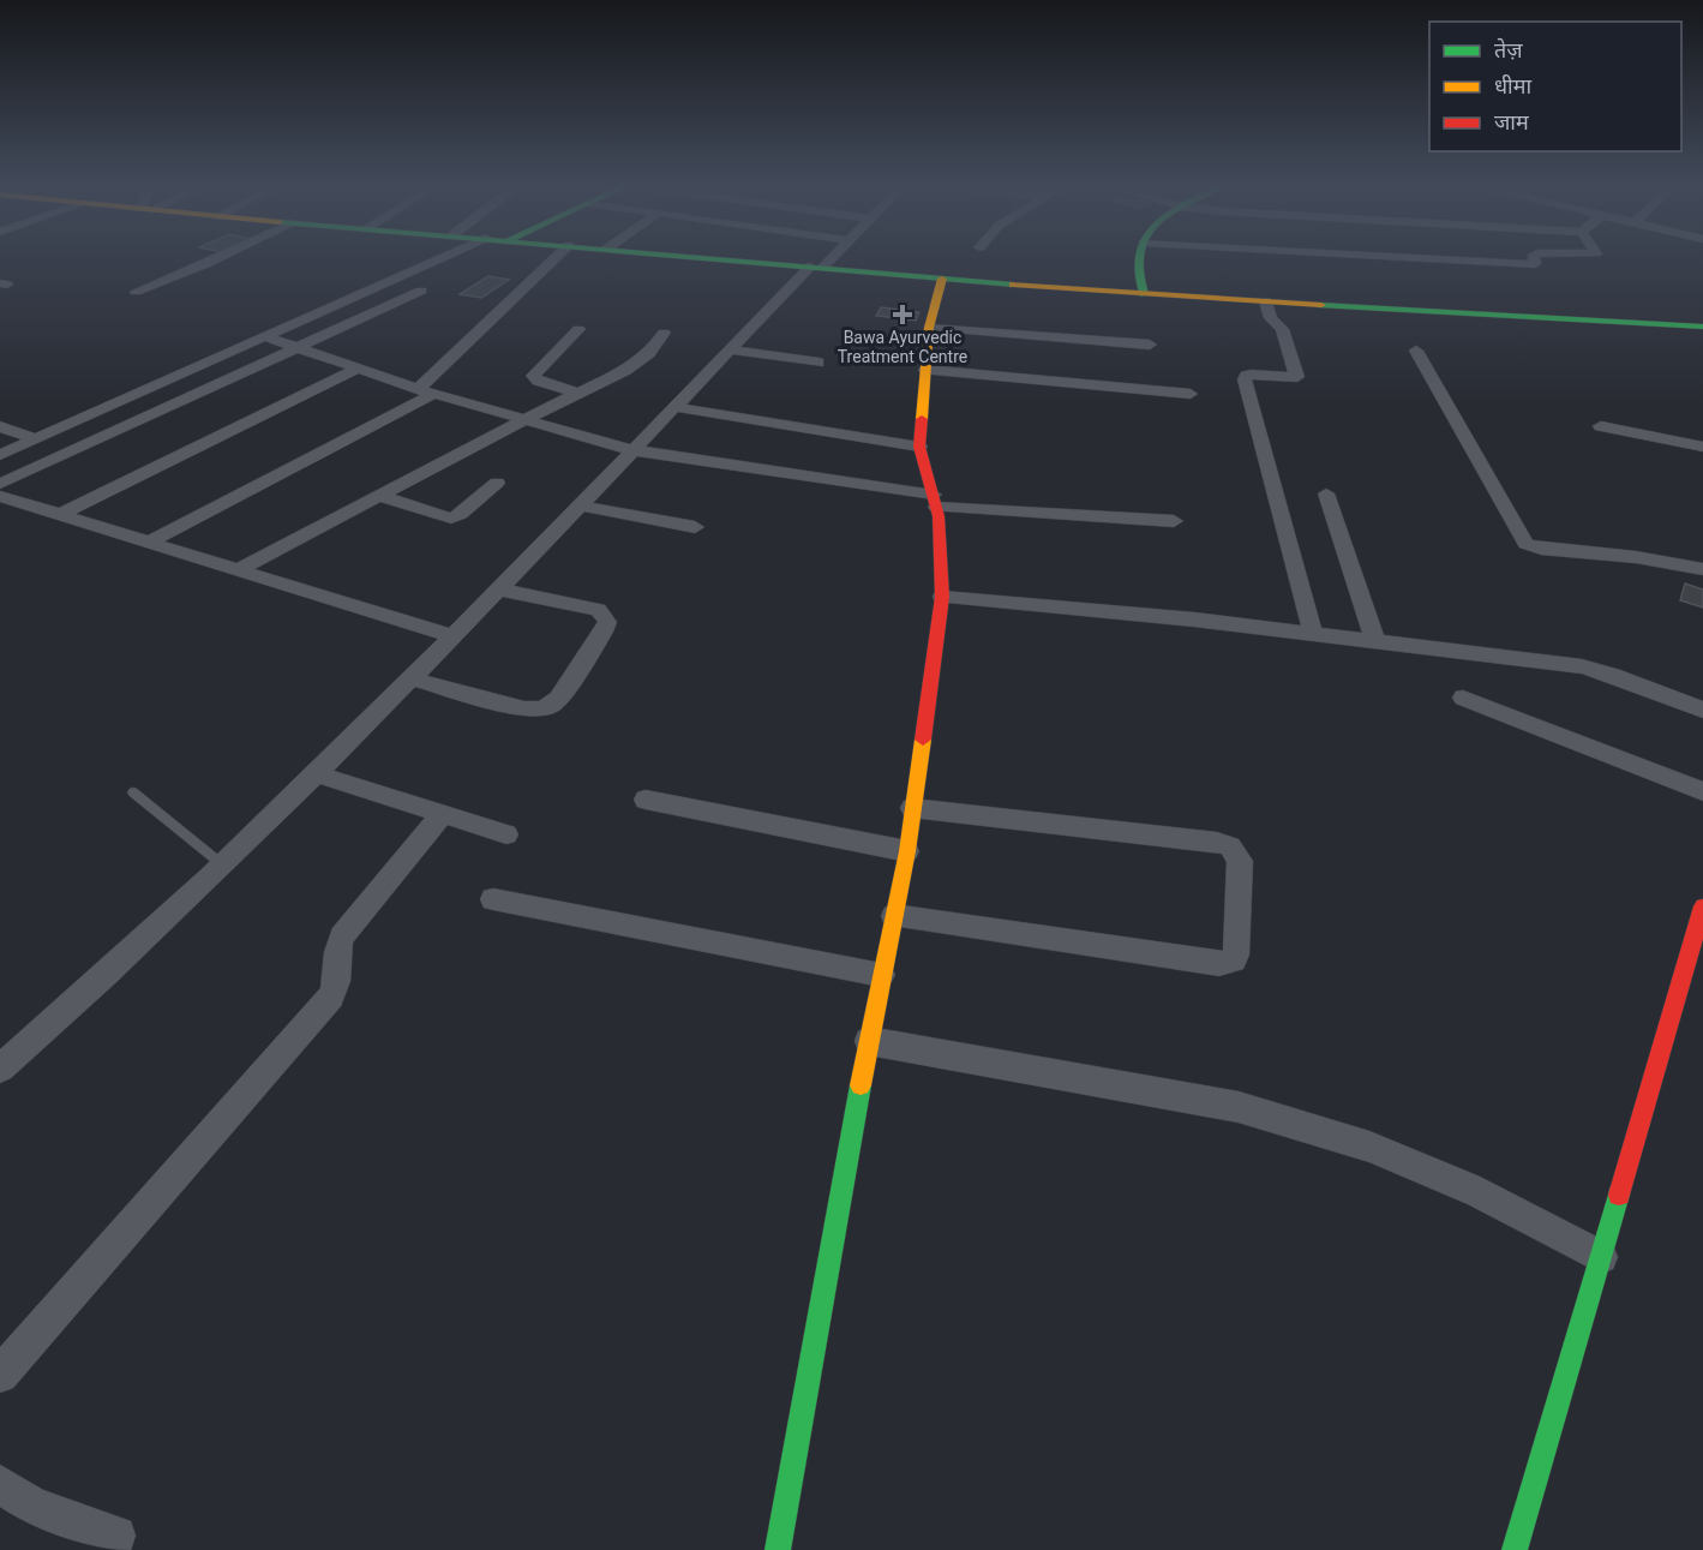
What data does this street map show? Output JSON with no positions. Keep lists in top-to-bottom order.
{
  "places": {
    "health": ["Bawa Ayurvedic Treatment Centre"]
  },
  "legend": ["तेज़", "धीमा", "जाम"]
}
